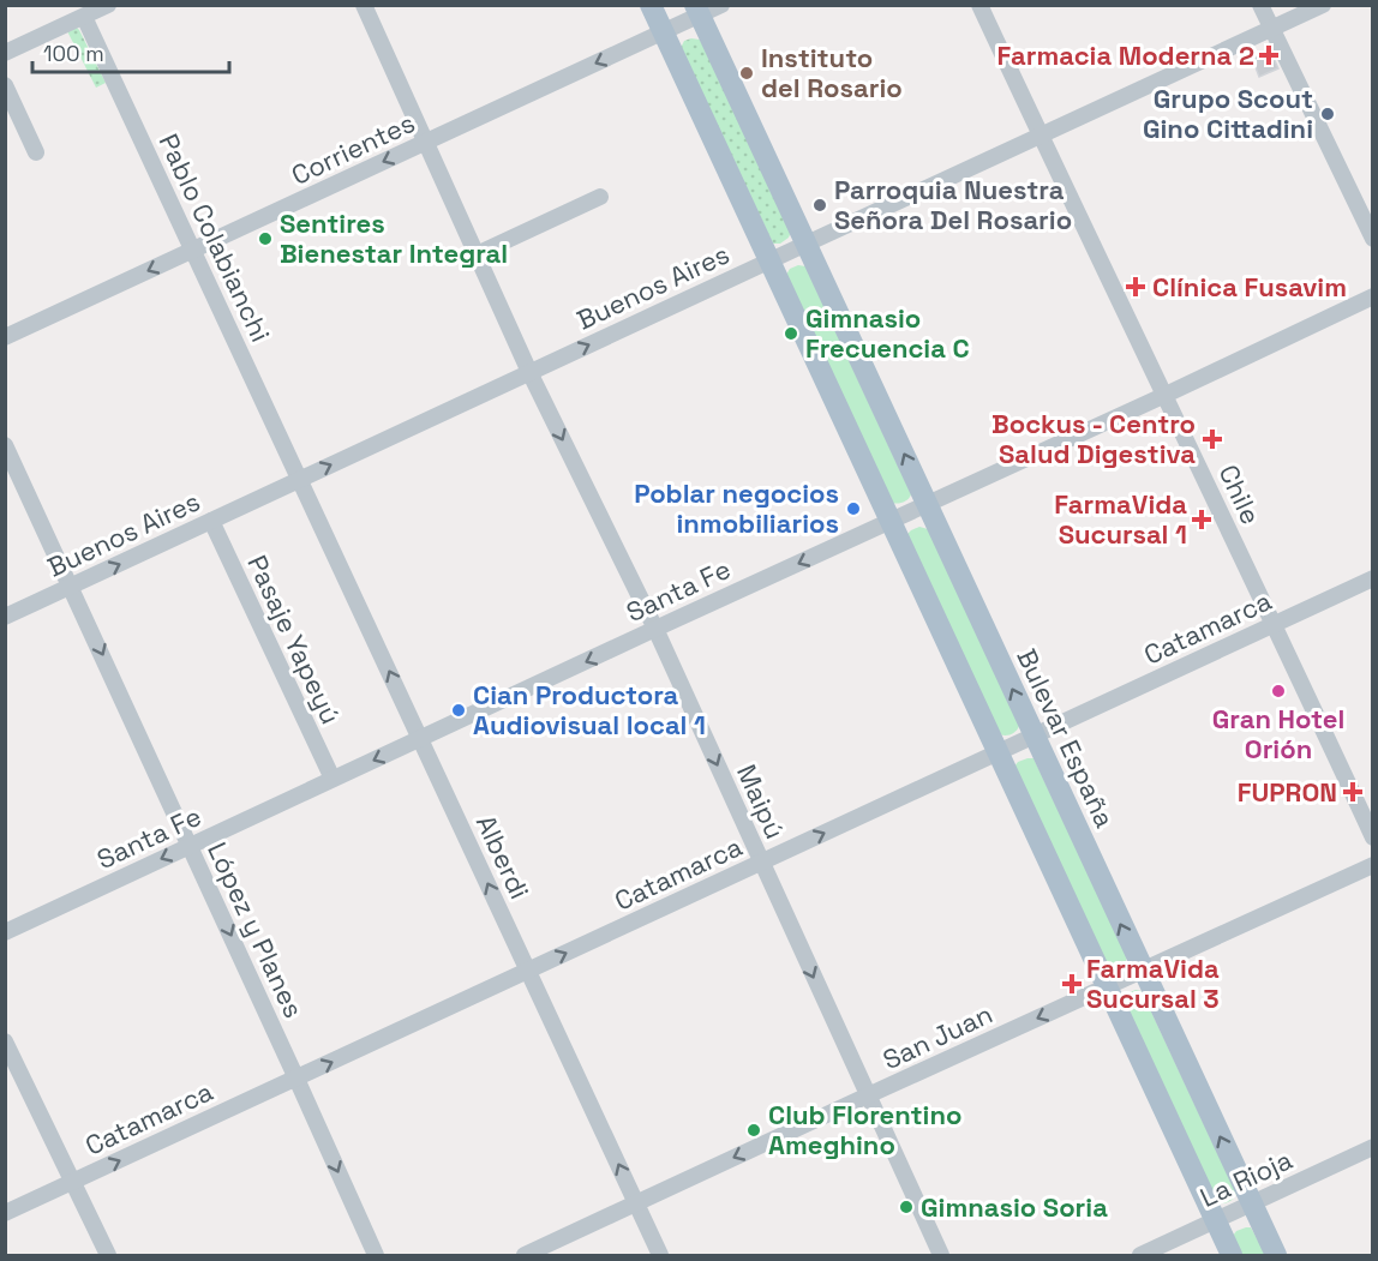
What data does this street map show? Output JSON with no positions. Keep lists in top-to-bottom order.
{
  "streets": {
    "main road": ["Bulevar España"],
    "street": [
      "Corrientes",
      "Pablo Colabianchi",
      "Buenos Aires",
      "Chile",
      "Santa Fe",
      "Catamarca",
      "Pasaje Yapeyú",
      "Maipú",
      "Alberdi",
      "López y Planes",
      "San Juan",
      "La Rioja"
    ]
  },
  "crossings": [
    ["Corrientes", "Pablo Colabianchi"],
    ["Corrientes", "Bulevar España"],
    ["Corrientes", "Maipú"],
    ["Pablo Colabianchi", "Buenos Aires"],
    ["Pablo Colabianchi", "Alberdi"],
    ["Buenos Aires", "Chile"],
    ["Buenos Aires", "Pasaje Yapeyú"],
    ["Buenos Aires", "Bulevar España"],
    ["Buenos Aires", "Maipú"],
    ["Buenos Aires", "Alberdi"],
    ["Buenos Aires", "López y Planes"],
    ["Chile", "Santa Fe"],
    ["Chile", "Catamarca"],
    ["Santa Fe", "Pasaje Yapeyú"],
    ["Santa Fe", "Bulevar España"],
    ["Santa Fe", "Maipú"],
    ["Santa Fe", "Alberdi"],
    ["Santa Fe", "López y Planes"],
    ["Catamarca", "Bulevar España"],
    ["Catamarca", "Maipú"],
    ["Catamarca", "Alberdi"],
    ["Catamarca", "López y Planes"],
    ["Bulevar España", "San Juan"],
    ["Bulevar España", "La Rioja"],
    ["Maipú", "San Juan"],
    ["Alberdi", "San Juan"]
  ],
  "one_way": [
    "Corrientes",
    "Buenos Aires",
    "Santa Fe",
    "Catamarca",
    "Maipú",
    "Alberdi",
    "López y Planes",
    "San Juan"
  ],
  "places": {
    "health": [
      "Farmacia Moderna 2",
      "Clínica Fusavim",
      "Bockus - Centro Salud Digestiva",
      "FarmaVida Sucursal 1",
      "FUPRON",
      "FarmaVida Sucursal 3"
    ],
    "other": [
      "Instituto del Rosario",
      "Grupo Scout Gino Cittadini",
      "Parroquia Nuestra Señora Del Rosario",
      "Sentires Bienestar Integral",
      "Gimnasio Frecuencia C",
      "Poblar negocios inmobiliarios",
      "Gran Hotel Orión",
      "Cian Productora Audiovisual local 1",
      "Club Florentino Ameghino",
      "Gimnasio Soria"
    ]
  },
  "scale_bar": "100 m"
}
